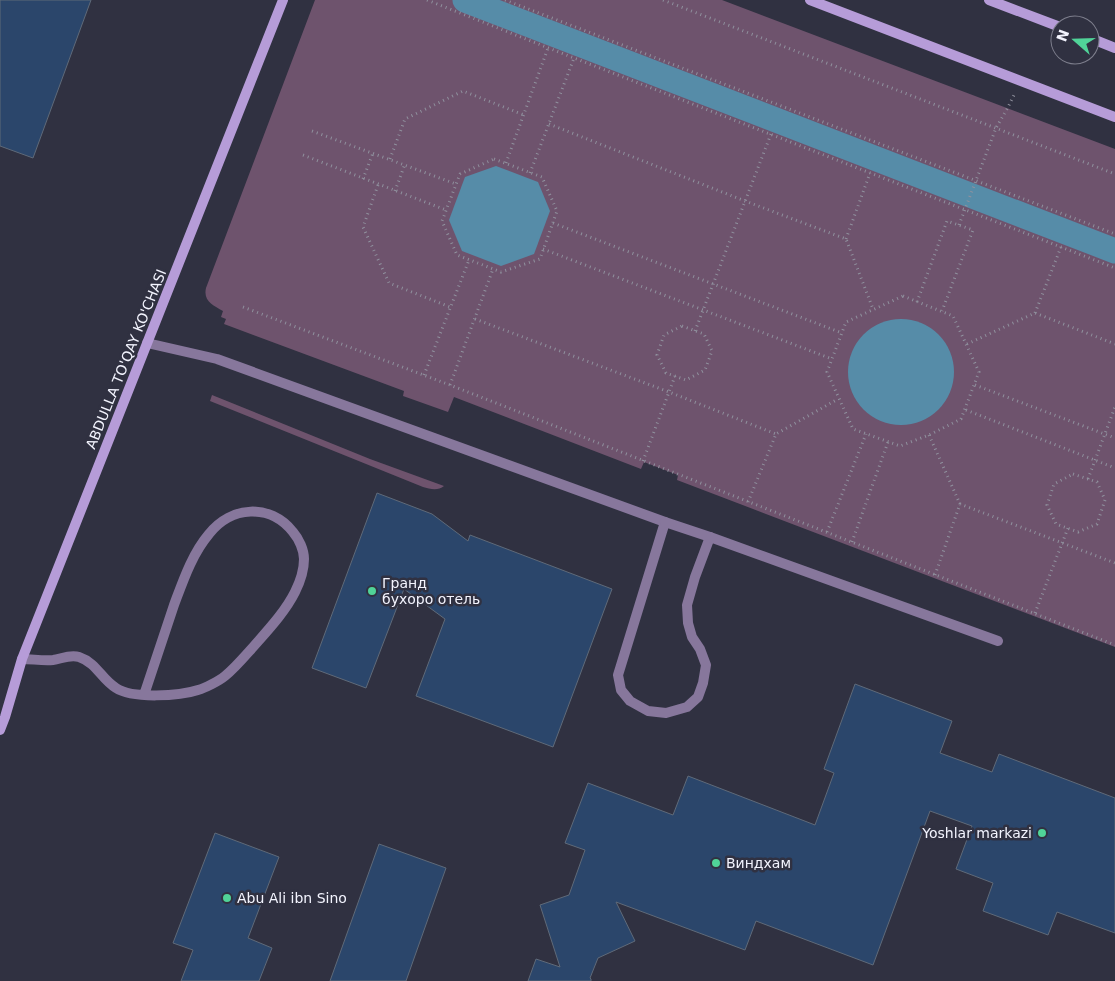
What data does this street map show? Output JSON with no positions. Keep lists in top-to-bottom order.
{
  "streets": {
    "street": ["ABDULLA TO'QAY KO'CHASI"]
  },
  "places": [
    "Гранд бухоро отель",
    "Yoshlar markazi",
    "Виндхам",
    "Abu Ali ibn Sino"
  ],
  "north": "left"
}
